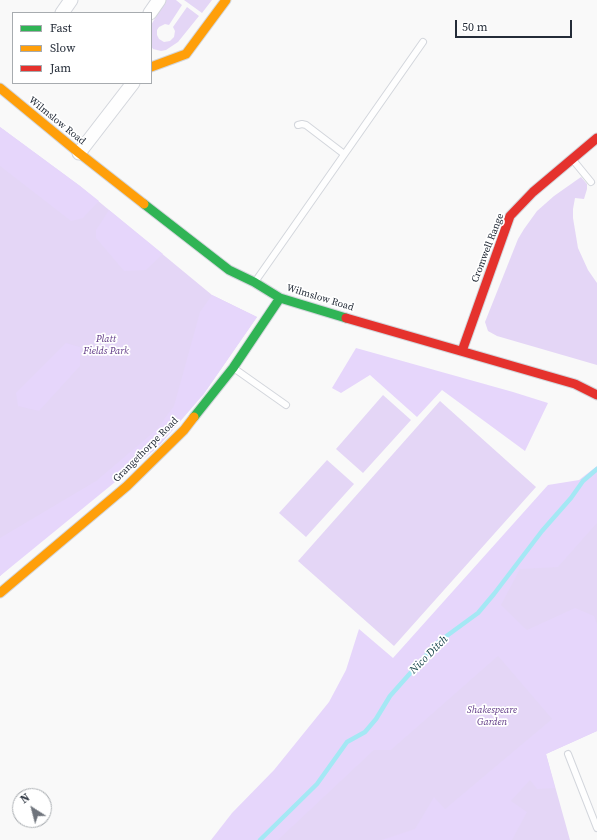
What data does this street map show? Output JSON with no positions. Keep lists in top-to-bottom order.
{
  "streets": {
    "main road": ["Wilmslow Road", "Cromwell Range", "Grangethorpe Road"]
  },
  "crossings": [
    ["Wilmslow Road", "Cromwell Range"],
    ["Wilmslow Road", "Grangethorpe Road"]
  ],
  "water": ["Nico Ditch"],
  "parks": ["Platt Fields Park", "Shakespeare Garden"],
  "legend": ["Fast", "Slow", "Jam"],
  "scale_bar": "50 m",
  "north": "top left"
}
